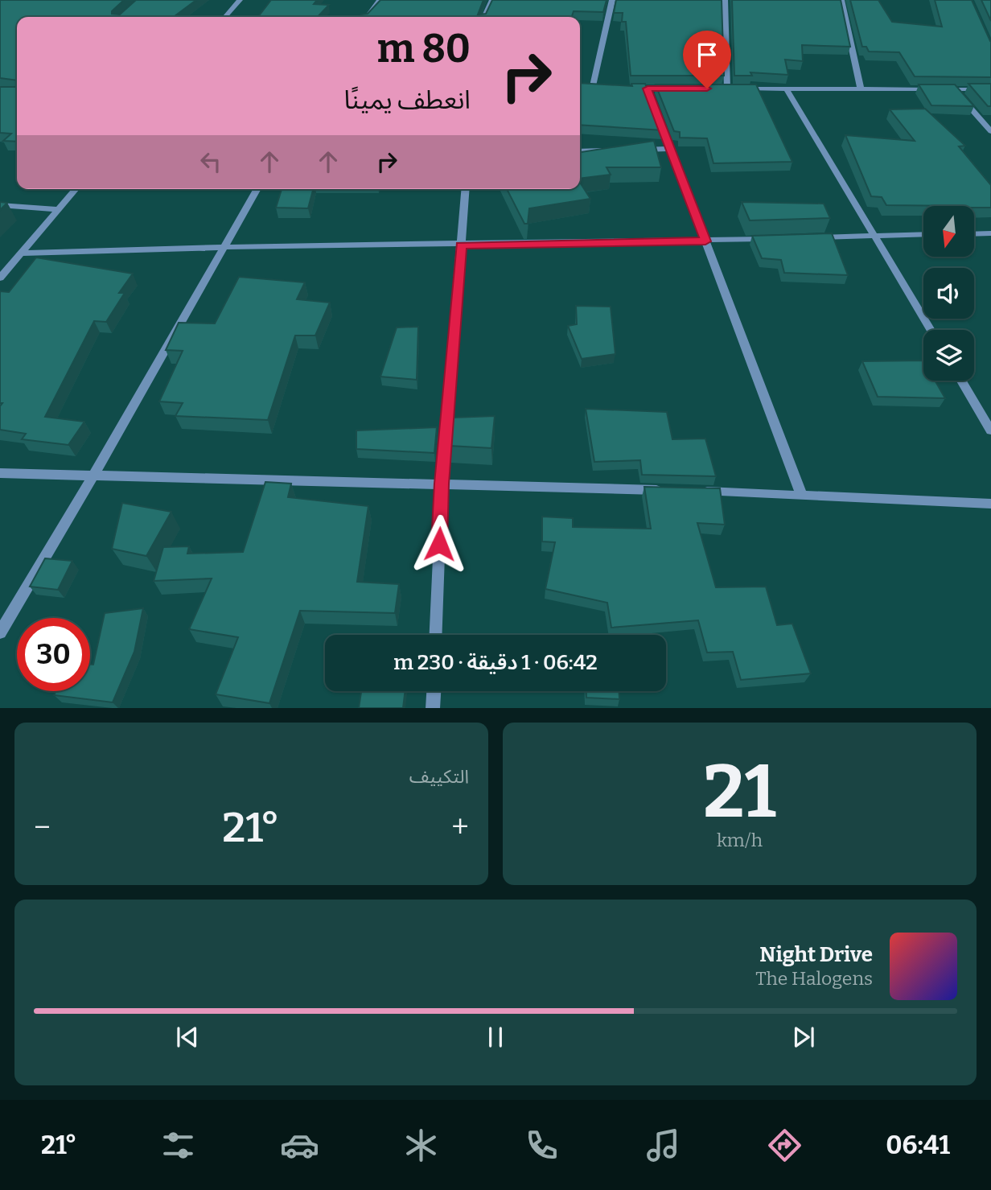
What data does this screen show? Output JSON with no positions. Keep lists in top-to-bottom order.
{
  "north": "bottom",
  "page": {
    "turn": ["80 m", "انعطف يمينًا"],
    "limit": "30",
    "trip": "06:42 · 1 دقيقة · 230 m",
    "tile": [
      ["21", "km/h"],
      "التكييف"
    ],
    "heat": ["−", "21°", "+"],
    "song": ["Night Drive", "The Halogens"],
    "tabs": ["06:41", "21°"]
  }
}
